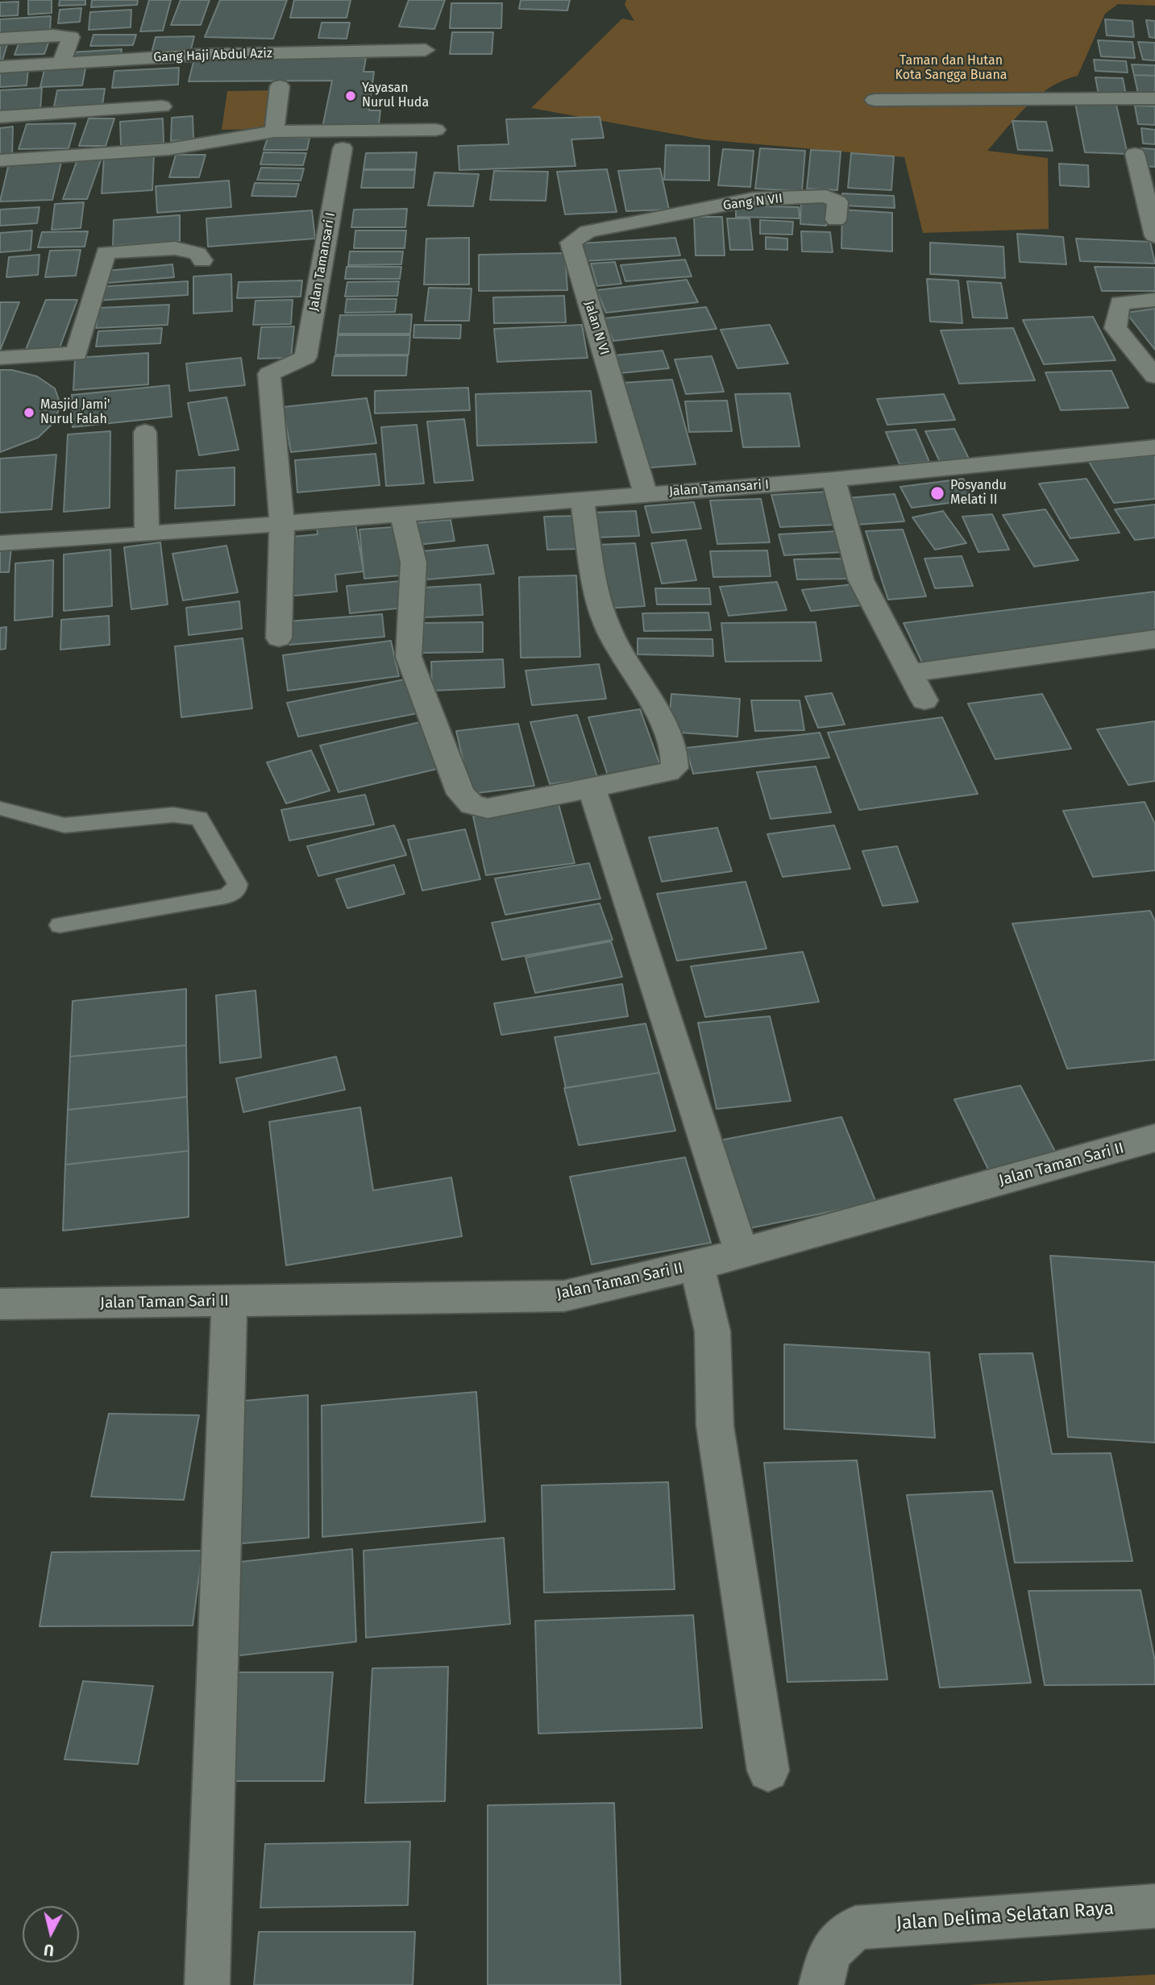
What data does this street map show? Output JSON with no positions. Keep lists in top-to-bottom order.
{
  "streets": {
    "street": [
      "Gang Haji Abdul Aziz",
      "Gang N VII",
      "Jalan Tamansari I",
      "Jalan N VI",
      "Jalan Taman Sari II",
      "Jalan Delima Selatan Raya"
    ]
  },
  "crossings": [
    ["Gang N VII", "Jalan N VI"],
    ["Jalan Tamansari I", "Jalan N VI"]
  ],
  "parks": ["Taman dan Hutan Kota Sangga Buana"],
  "places": ["Yayasan Nurul Huda", "Masjid Jami' Nurul Falah", "Posyandu Melati II"],
  "north": "bottom"
}
